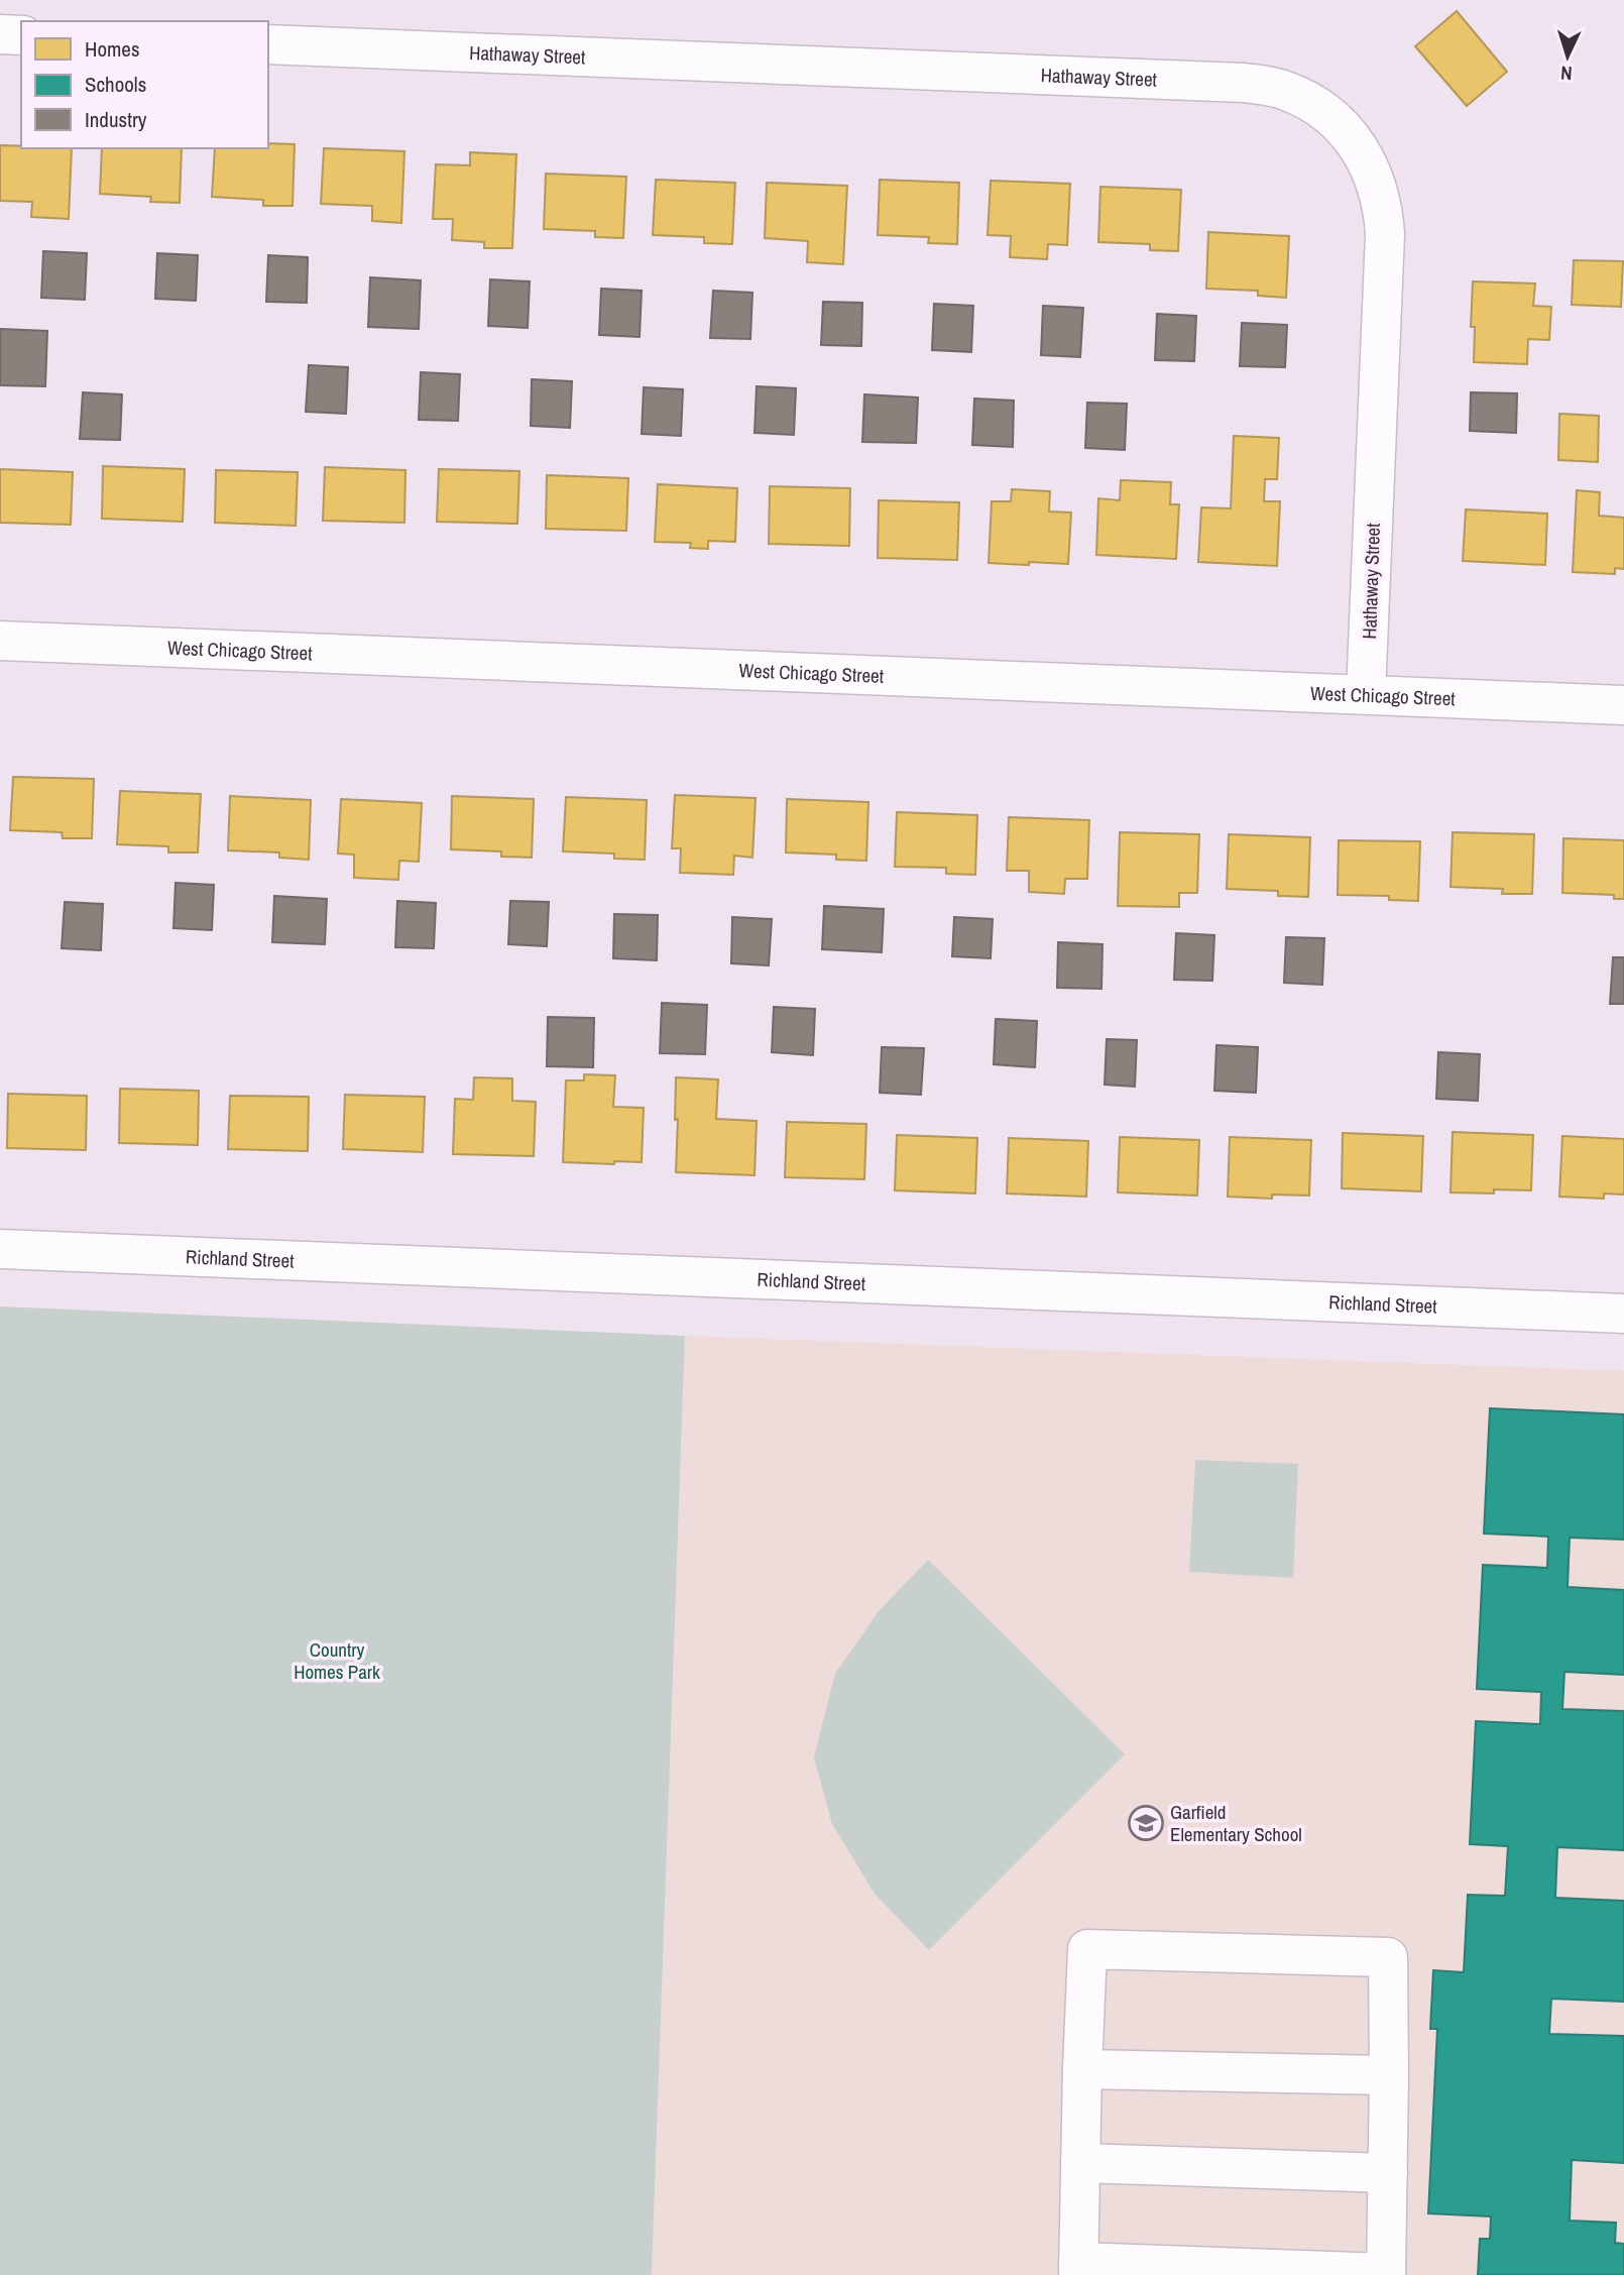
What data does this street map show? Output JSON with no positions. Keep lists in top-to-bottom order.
{
  "streets": {
    "street": ["Hathaway Street", "West Chicago Street", "Richland Street"]
  },
  "crossings": [
    ["Hathaway Street", "West Chicago Street"]
  ],
  "parks": ["Country Homes Park"],
  "places": {
    "school or university": ["Garfield Elementary School"]
  },
  "legend": ["Homes", "Schools", "Industry"],
  "north": "bottom"
}
